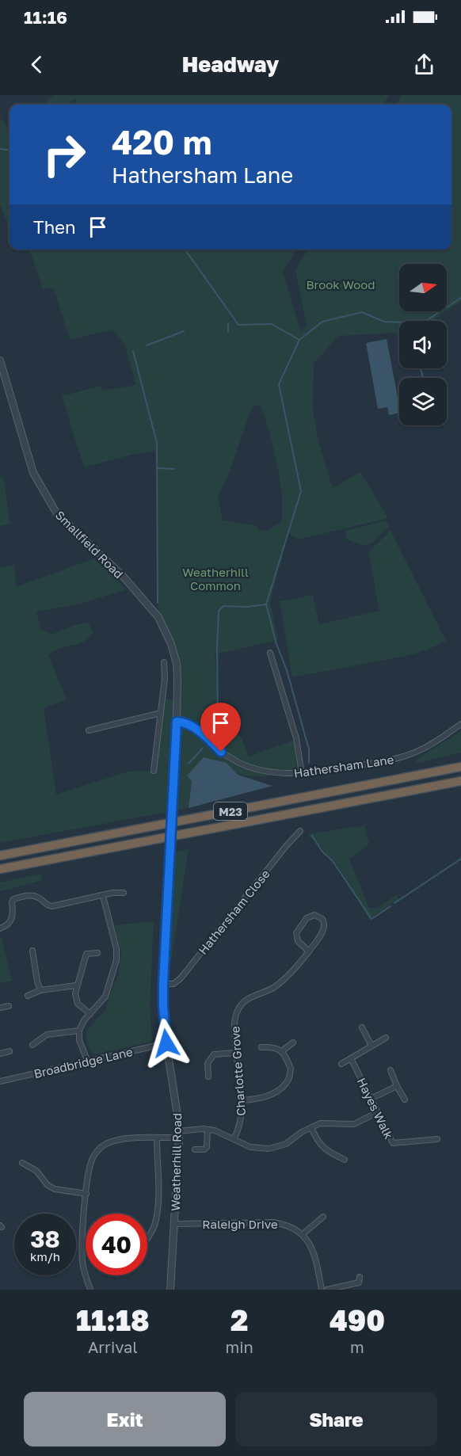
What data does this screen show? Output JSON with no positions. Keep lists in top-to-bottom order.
{
  "streets": {
    "highway": ["M23"],
    "street": [
      "Smallfield Road",
      "Hathersham Lane",
      "Hathersham Close",
      "Broadbridge Lane",
      "Charlotte Grove",
      "Hayes Walk",
      "Weatherhill Road",
      "Raleigh Drive"
    ]
  },
  "crossings": [
    ["Smallfield Road", "Hathersham Lane"],
    ["Smallfield Road", "Weatherhill Road"],
    ["Hathersham Lane", "Weatherhill Road"],
    ["Hathersham Close", "Weatherhill Road"],
    ["Broadbridge Lane", "Weatherhill Road"],
    ["Weatherhill Road", "Raleigh Drive"]
  ],
  "parks": ["Brook Wood", "Weatherhill Common"],
  "north": "right",
  "page": {
    "status": "11:16",
    "header": "Headway",
    "turn": ["420 m", "Hathersham Lane"],
    "then": "Then",
    "speed": "38 km/h",
    "limit": "40",
    "eta": [
      "11:18",
      "Arrival",
      "2",
      "min",
      "490",
      "m"
    ],
    "buttons": ["Exit", "Share"]
  }
}
